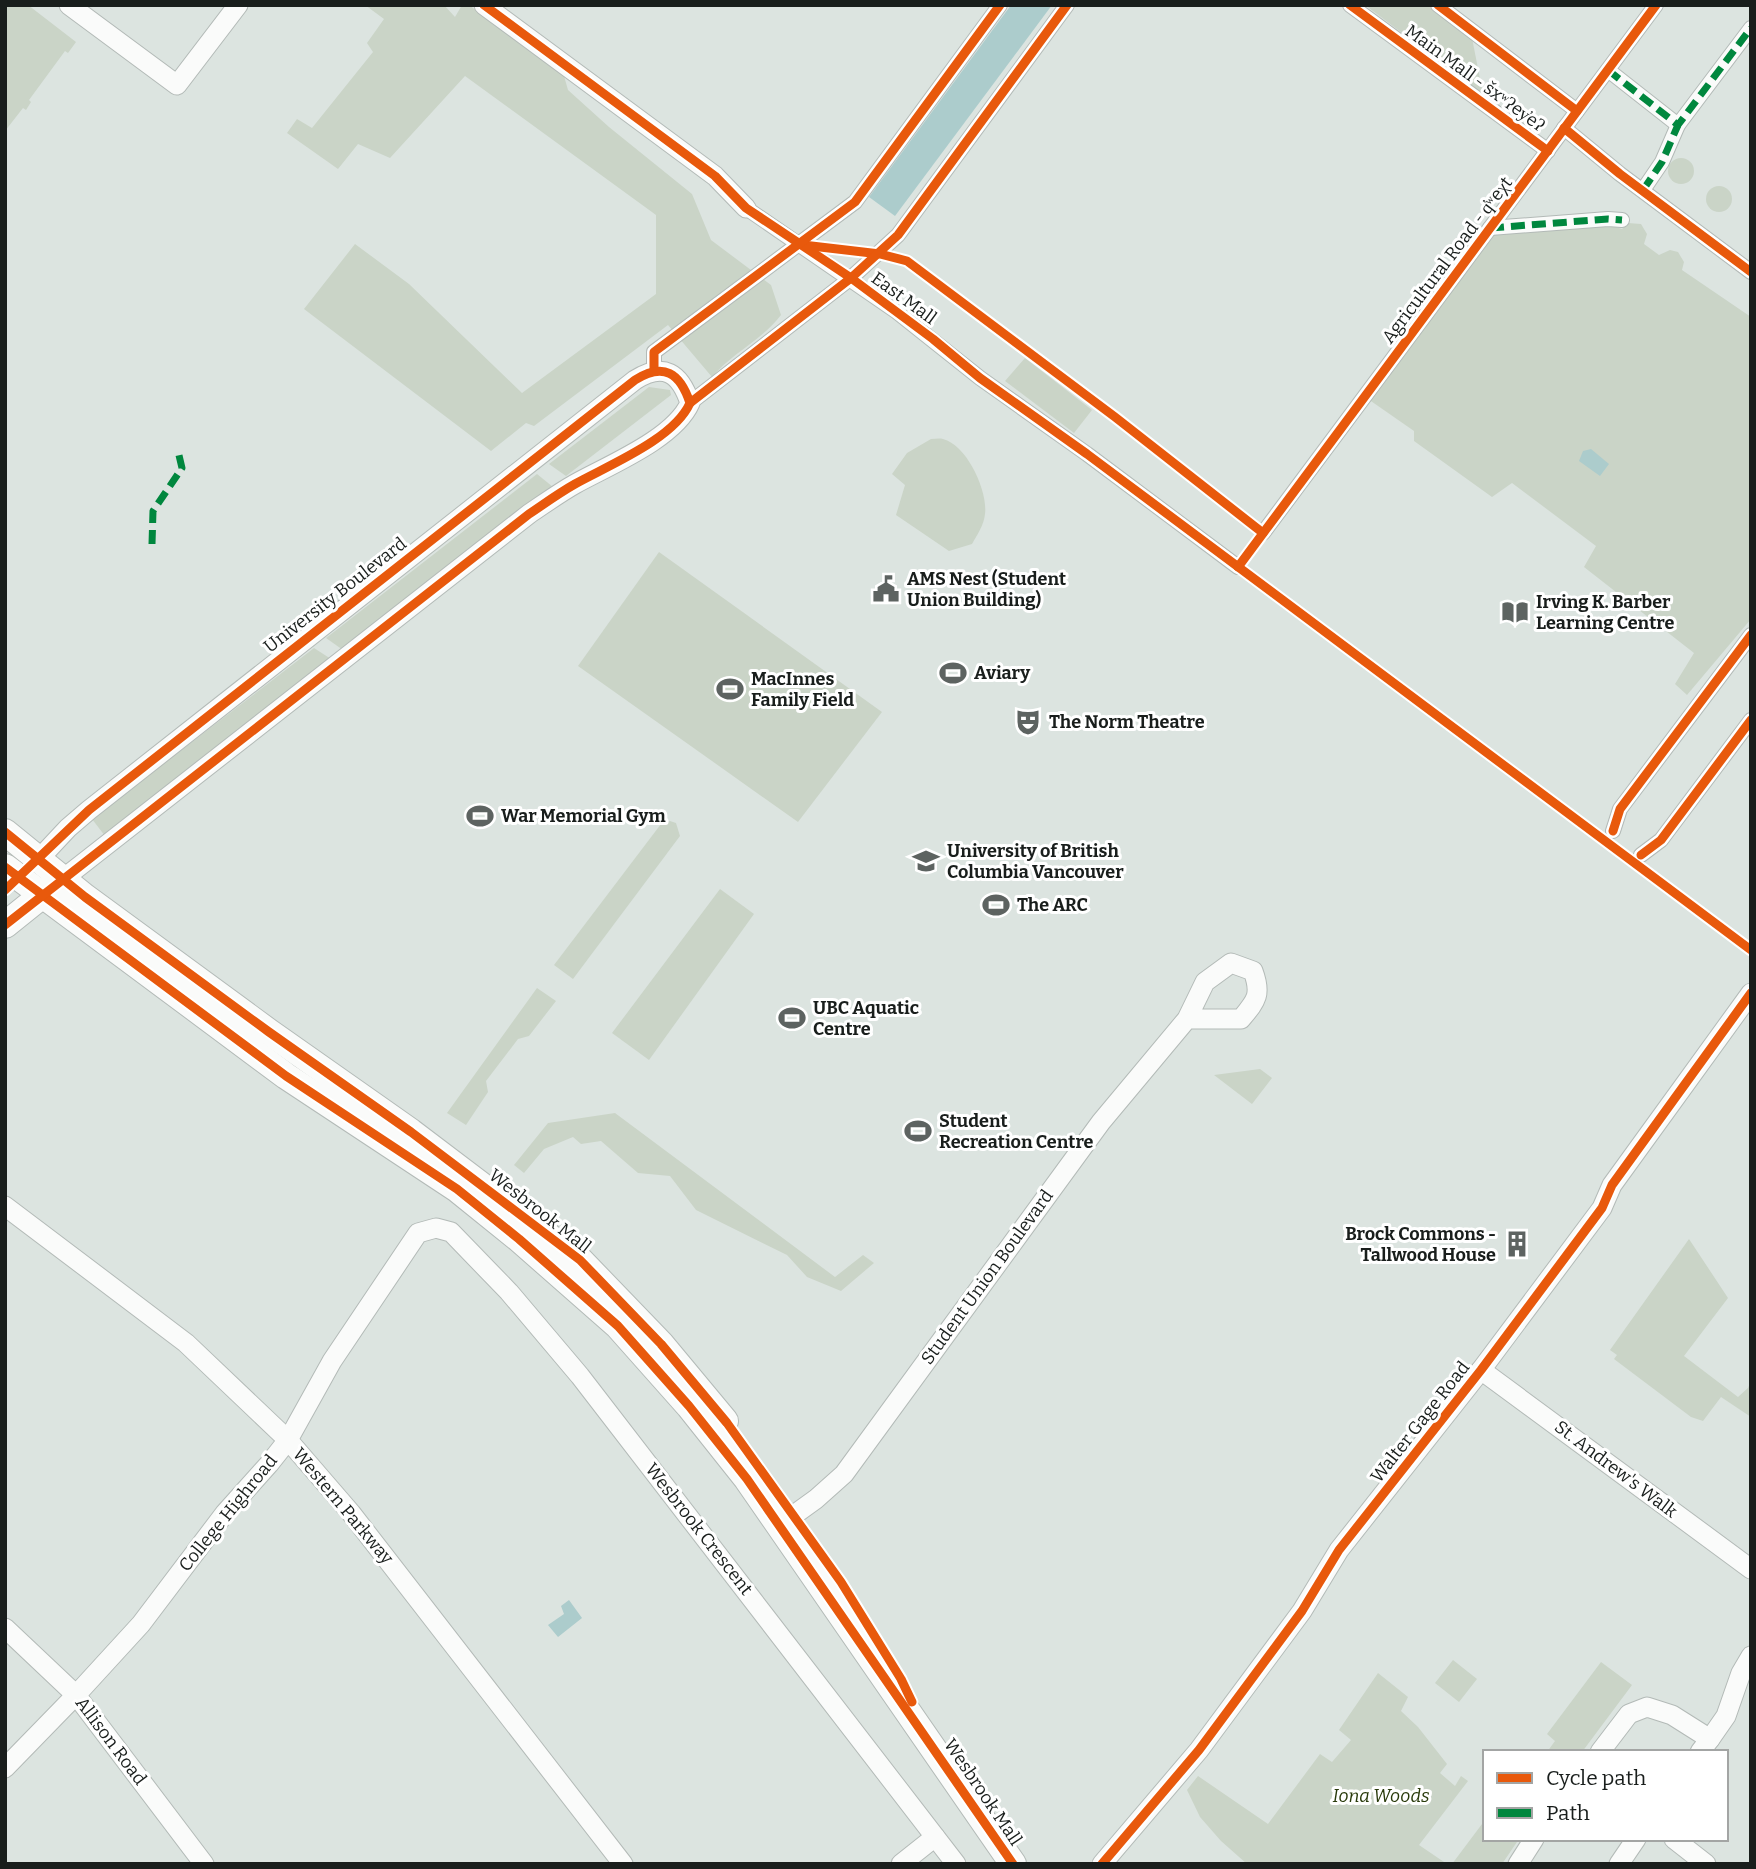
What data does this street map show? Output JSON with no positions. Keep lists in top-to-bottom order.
{
  "streets": {
    "main road": ["Wesbrook Mall"],
    "street": [
      "Main Mall - šxʷʔey̓eʔ",
      "Agricultural Road - q̓ʷeχt",
      "East Mall",
      "University Boulevard",
      "Student Union Boulevard",
      "Walter Gage Road",
      "St. Andrew's Walk",
      "Western Parkway",
      "College Highroad",
      "Wesbrook Crescent",
      "Allison Road"
    ]
  },
  "crossings": [
    ["Main Mall - šxʷʔey̓eʔ", "Agricultural Road - q̓ʷeχt"],
    ["University Boulevard", "Wesbrook Mall"],
    ["Wesbrook Mall", "Student Union Boulevard"],
    ["Walter Gage Road", "St. Andrew's Walk"],
    ["Western Parkway", "College Highroad"],
    ["College Highroad", "Wesbrook Crescent"],
    ["College Highroad", "Allison Road"]
  ],
  "parks": ["Iona Woods"],
  "places": {
    "public building": ["AMS Nest (Student Union Building)"],
    "library": ["Irving K. Barber Learning Centre"],
    "sports": [
      "Aviary",
      "MacInnes Family Field",
      "War Memorial Gym",
      "The ARC",
      "UBC Aquatic Centre",
      "Student Recreation Centre"
    ],
    "theatre": ["The Norm Theatre"],
    "school or university": ["University of British Columbia Vancouver"],
    "building": ["Brock Commons - Tallwood House"]
  },
  "legend": ["Cycle path", "Path"]
}
